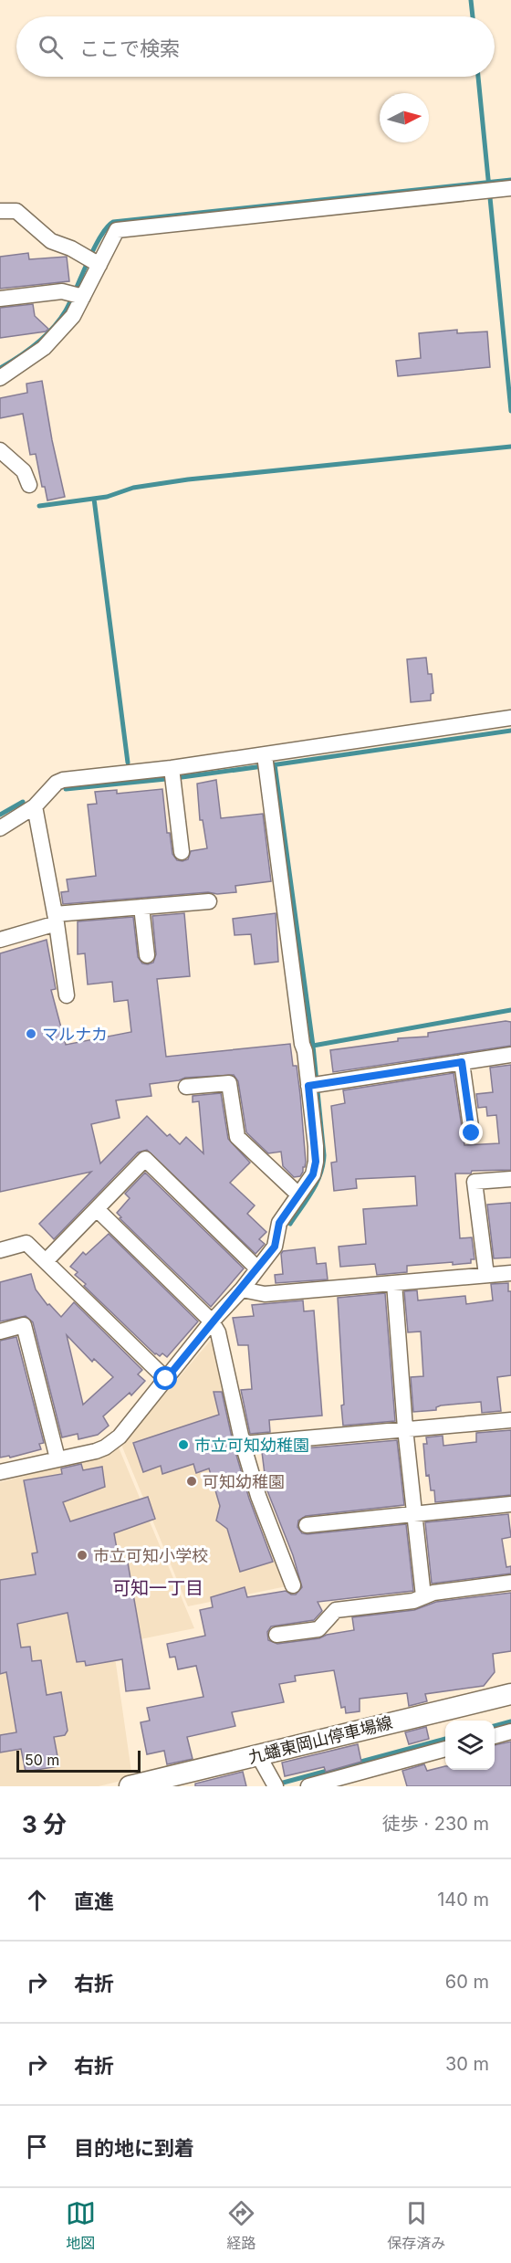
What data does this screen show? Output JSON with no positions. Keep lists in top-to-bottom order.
{
  "streets": {
    "main road": ["九蟠東岡山停車場線"]
  },
  "districts": ["可知一丁目"],
  "places": [
    "マルナカ",
    "市立可知幼稚園",
    "可知幼稚園",
    "市立可知小学校"
  ],
  "scale_bar": "50 m",
  "north": "right",
  "page": {
    "search": "ここで検索",
    "scale": "50 m",
    "heading": ["3 分", "徒歩 · 230 m"],
    "list": [
      ["直進", "140 m"],
      ["右折", "60 m"],
      ["右折", "30 m"],
      "目的地に到着"
    ],
    "nav": ["地図", "経路", "保存済み"]
  }
}
